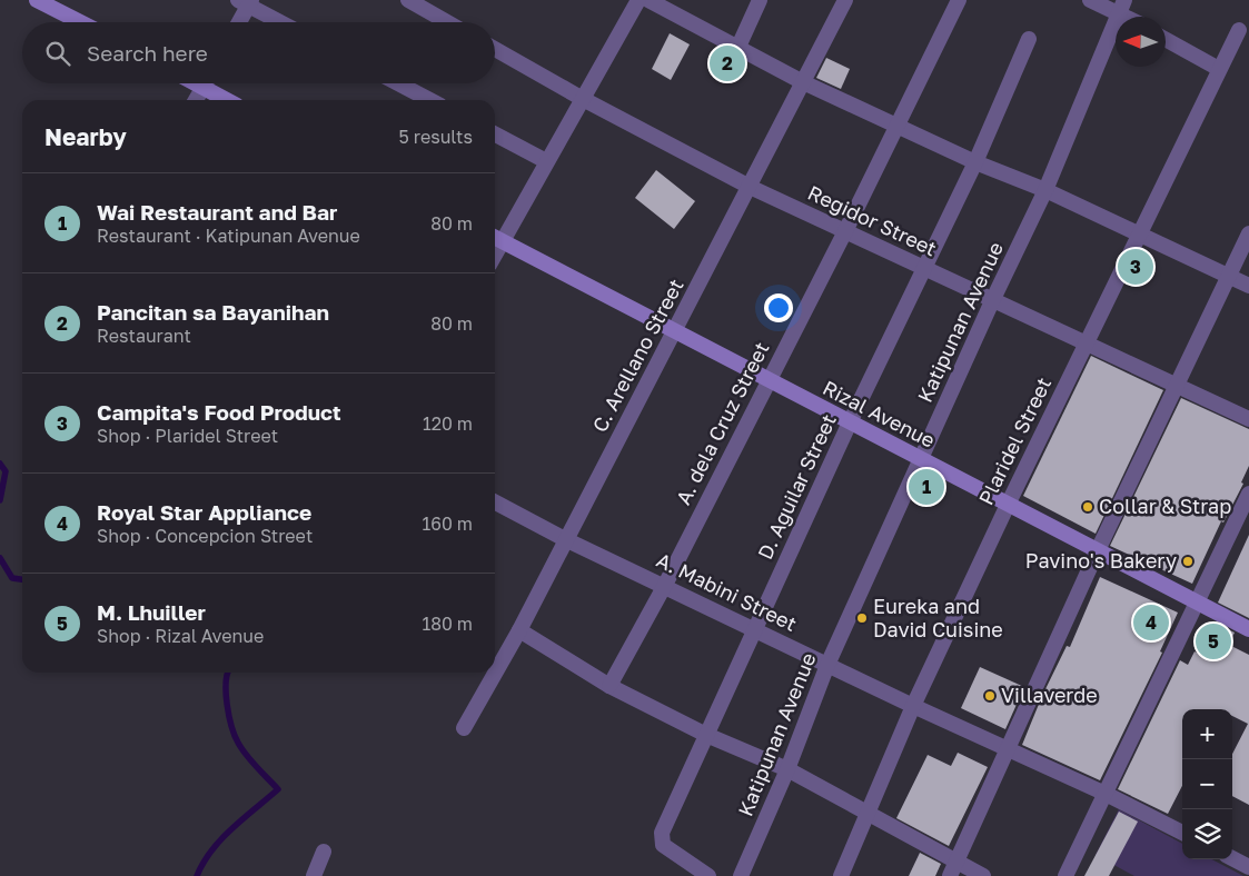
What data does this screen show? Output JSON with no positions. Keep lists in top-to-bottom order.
{
  "streets": {
    "main road": ["Rizal Avenue"],
    "street": [
      "Regidor Street",
      "Katipunan Avenue",
      "C. Arellano Street",
      "A. dela Cruz Street",
      "Plaridel Street",
      "D. Aguilar Street",
      "A. Mabini Street"
    ]
  },
  "crossings": [
    ["Regidor Street", "Katipunan Avenue"],
    ["Regidor Street", "C. Arellano Street"],
    ["Regidor Street", "A. dela Cruz Street"],
    ["Regidor Street", "Plaridel Street"],
    ["Regidor Street", "D. Aguilar Street"],
    ["Katipunan Avenue", "Rizal Avenue"],
    ["Katipunan Avenue", "A. Mabini Street"],
    ["C. Arellano Street", "Rizal Avenue"],
    ["C. Arellano Street", "A. Mabini Street"],
    ["Rizal Avenue", "A. dela Cruz Street"],
    ["Rizal Avenue", "Plaridel Street"],
    ["Rizal Avenue", "D. Aguilar Street"],
    ["A. dela Cruz Street", "A. Mabini Street"],
    ["Plaridel Street", "A. Mabini Street"],
    ["D. Aguilar Street", "A. Mabini Street"]
  ],
  "places": [
    "Collar & Strap",
    "Pavino's Bakery",
    "Eureka and David Cuisine",
    "Villaverde"
  ],
  "north": "left",
  "page": {
    "search": "Search here",
    "pins": [
      "2",
      "3",
      "1",
      "4",
      "5"
    ],
    "heading": ["Nearby", "5 results"],
    "list": [
      {
        "mark": "1",
        "name": "Wai Restaurant and Bar",
        "note": "Restaurant · Katipunan Avenue",
        "value": "80 m"
      },
      {
        "mark": "2",
        "name": "Pancitan sa Bayanihan",
        "note": "Restaurant",
        "value": "80 m"
      },
      {
        "mark": "3",
        "name": "Campita's Food Product",
        "note": "Shop · Plaridel Street",
        "value": "120 m"
      },
      {
        "mark": "4",
        "name": "Royal Star Appliance",
        "note": "Shop · Concepcion Street",
        "value": "160 m"
      },
      {
        "mark": "5",
        "name": "M. Lhuiller",
        "note": "Shop · Rizal Avenue",
        "value": "180 m"
      }
    ],
    "map_buttons": ["+", "−"]
  }
}
